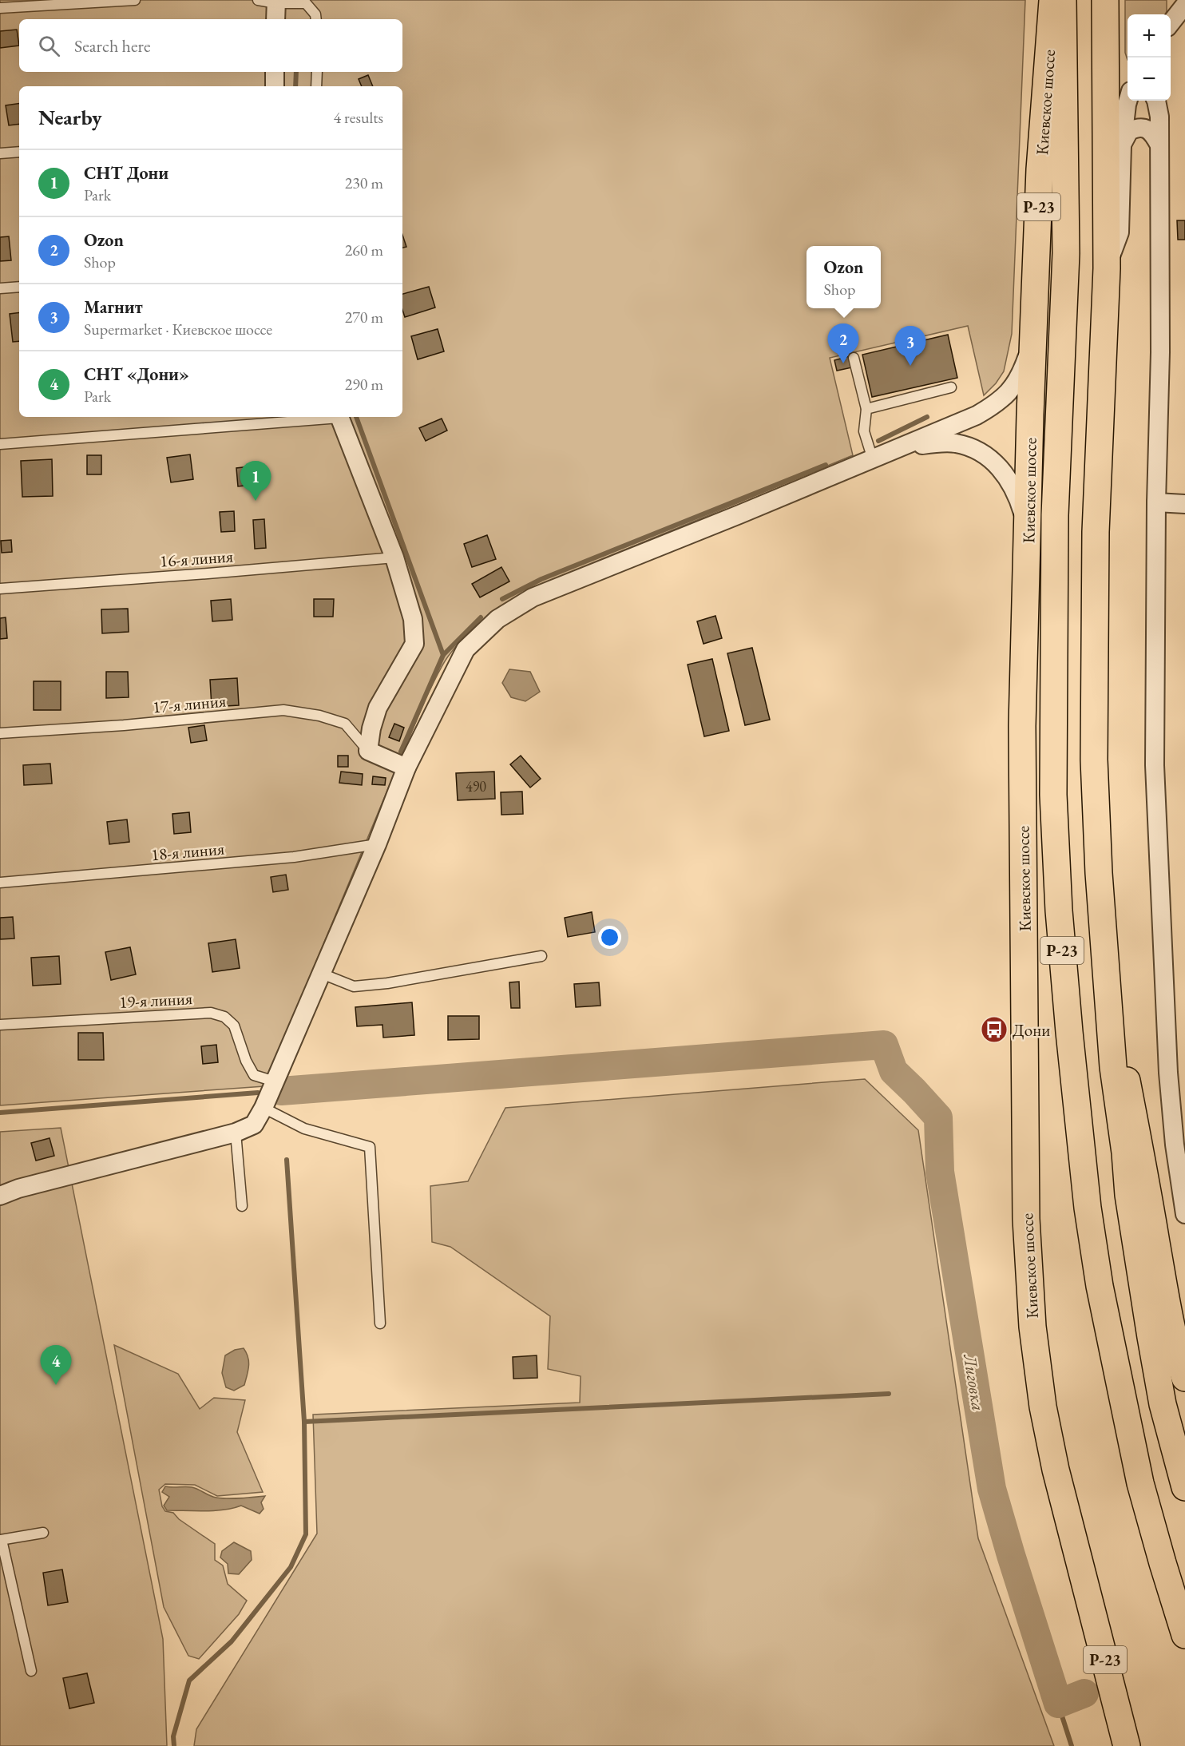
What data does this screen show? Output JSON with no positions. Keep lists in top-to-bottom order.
{
  "streets": {
    "main road": ["Киевское шоссе", "Р-23"],
    "lane": [
      "16-я линия",
      "17-я линия",
      "18-я линия",
      "19-я линия"
    ]
  },
  "water": ["Лиговка"],
  "places": {
    "bus stop": ["Дони"]
  },
  "house_numbers": ["490"],
  "page": {
    "map_buttons": ["+", "−"],
    "search": "Search here",
    "heading": ["Nearby", "4 results"],
    "list": [
      {
        "mark": "1",
        "name": "СНТ Дони",
        "note": "Park",
        "value": "230 m"
      },
      {
        "mark": "2",
        "name": "Ozon",
        "note": "Shop",
        "value": "260 m"
      },
      {
        "mark": "3",
        "name": "Магнит",
        "note": "Supermarket · Киевское шоссе",
        "value": "270 m"
      },
      {
        "mark": "4",
        "name": "СНТ «Дони»",
        "note": "Park",
        "value": "290 m"
      }
    ],
    "popup": ["Ozon", "Shop"],
    "pins": [
      "2",
      "3",
      "1",
      "4"
    ]
  }
}
